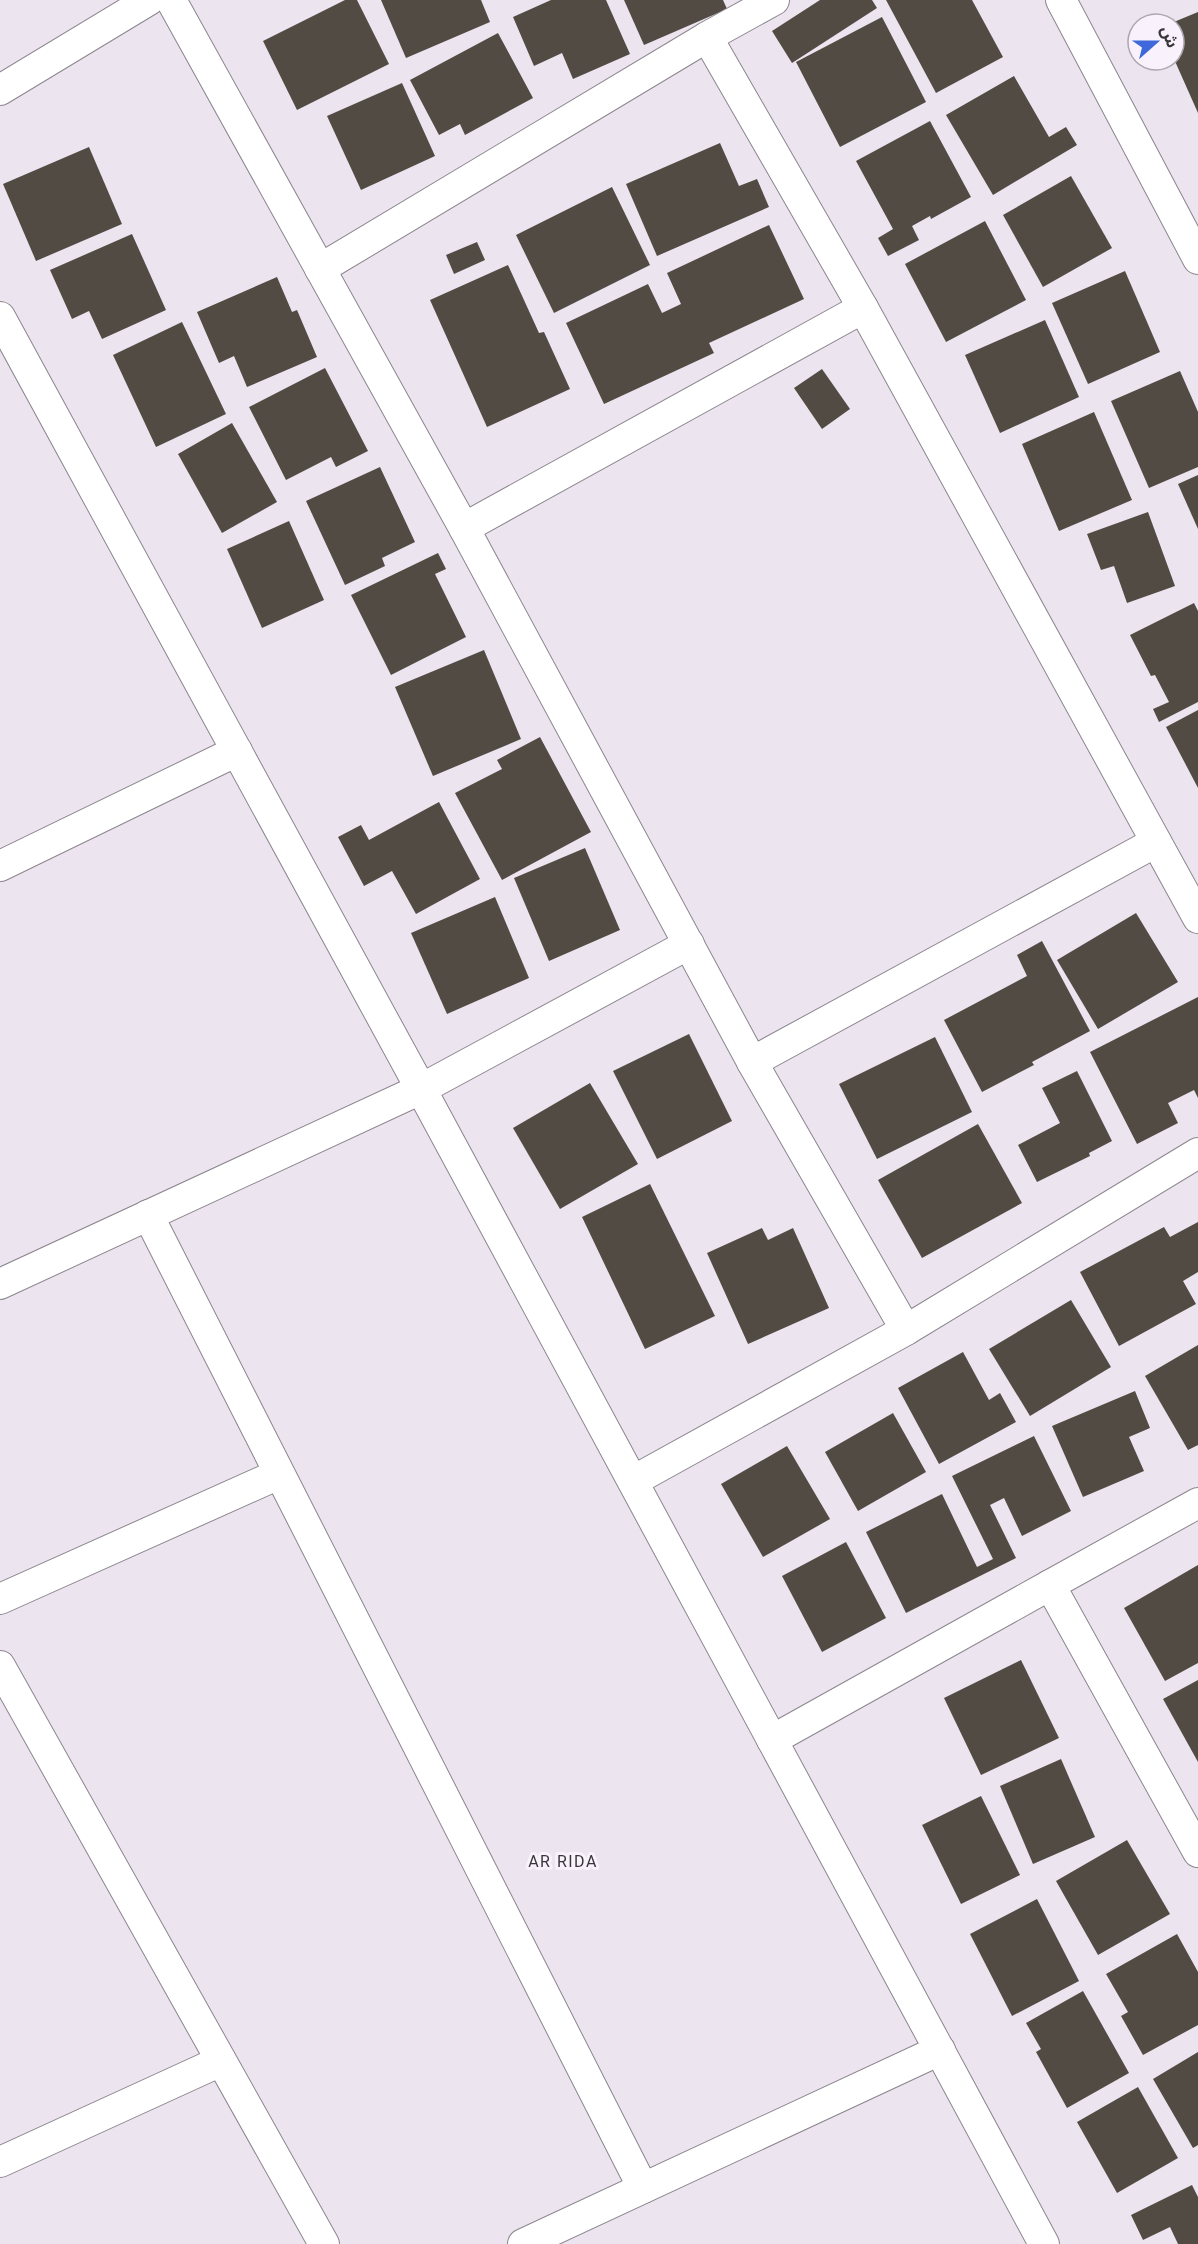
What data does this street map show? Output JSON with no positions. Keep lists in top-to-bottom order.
{
  "districts": ["AR RIDA"],
  "north": "right"
}
